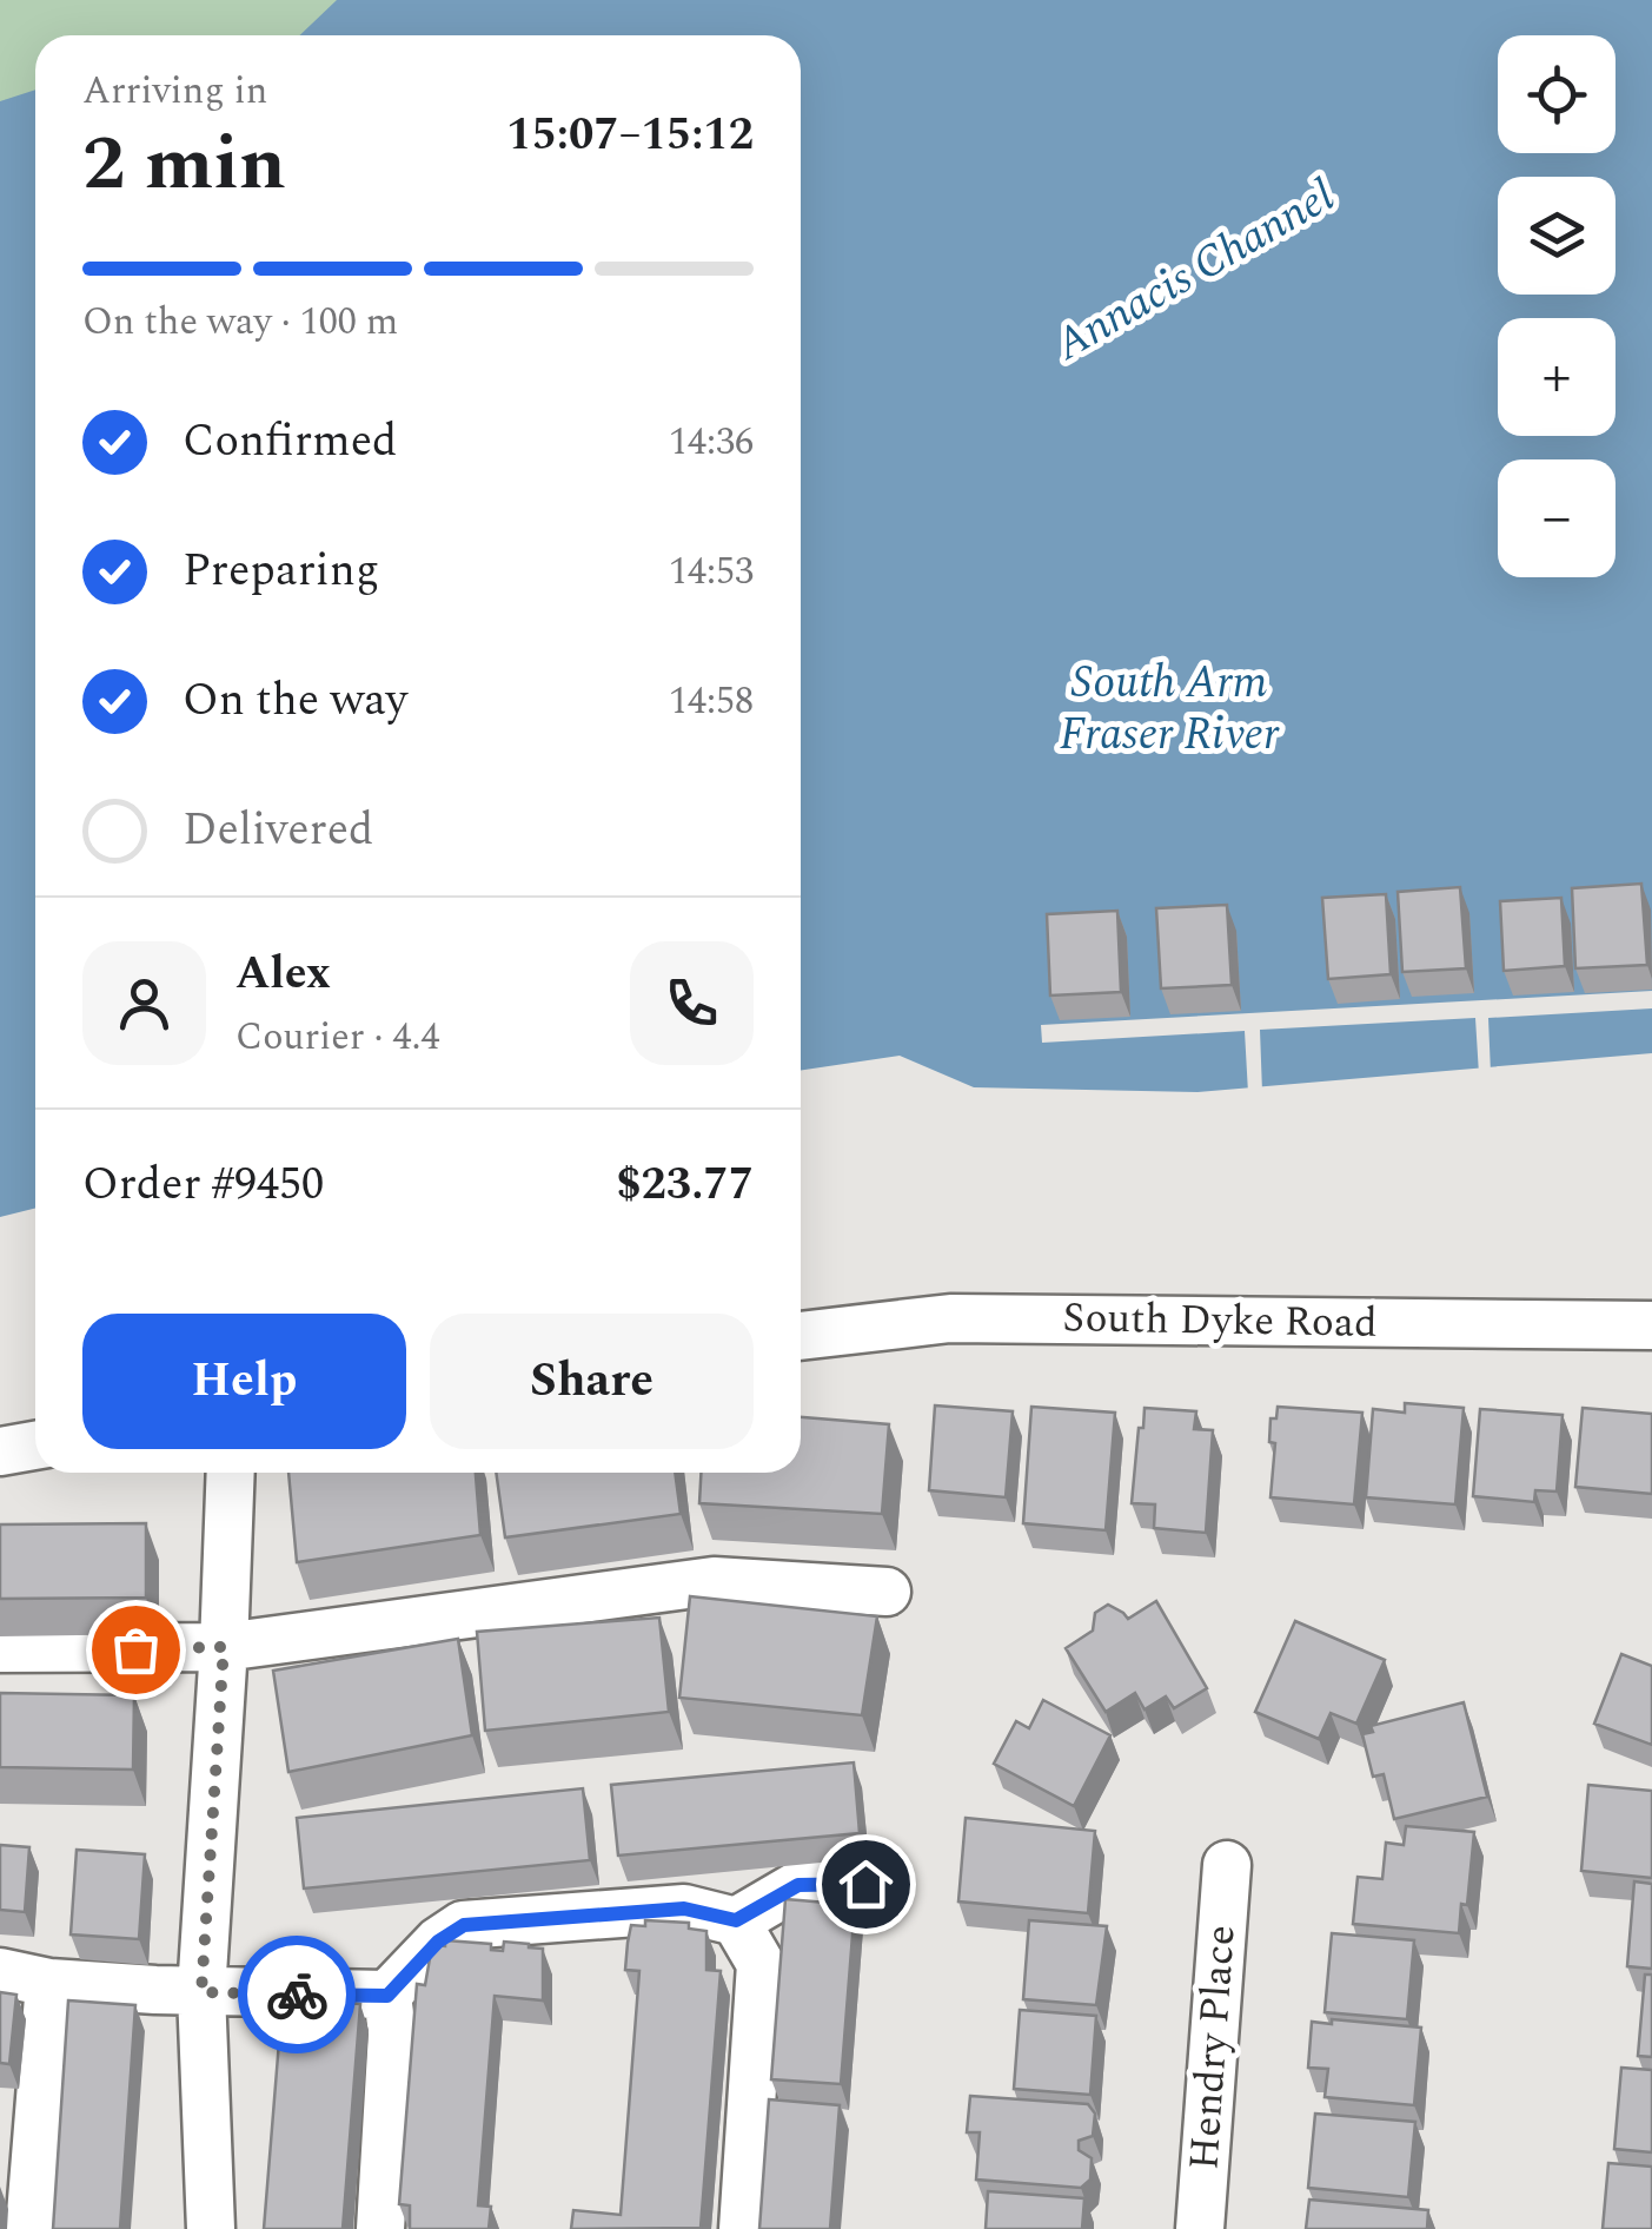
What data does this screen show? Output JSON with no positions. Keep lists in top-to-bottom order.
{
  "streets": {
    "street": ["South Dyke Road", "Hendry Place"]
  },
  "water": ["Annacis Channel", "South Arm Fraser River"],
  "page": {
    "map_buttons": ["+", "−"],
    "heading": ["2 min", "Arriving in", "15:07–15:12"],
    "panel": [
      "Alex",
      "Courier · 4.4",
      "Order #9450",
      "$23.77"
    ],
    "bar": "On the way · 100 m",
    "list": [
      ["Confirmed", "14:36"],
      ["Preparing", "14:53"],
      ["On the way", "14:58"],
      "Delivered"
    ],
    "buttons": ["Help", "Share"]
  }
}
